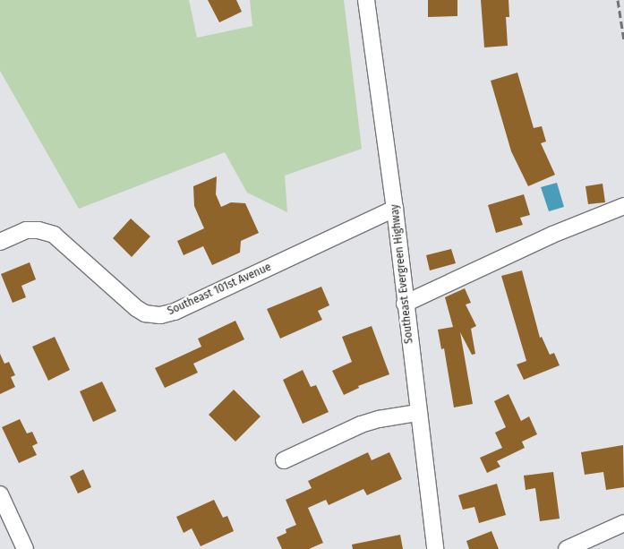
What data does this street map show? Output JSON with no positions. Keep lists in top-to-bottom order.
{
  "streets": {
    "street": ["Southeast Evergreen Highway", "Southeast 101st Avenue"]
  },
  "crossings": [
    ["Southeast Evergreen Highway", "Southeast 101st Avenue"]
  ]
}
